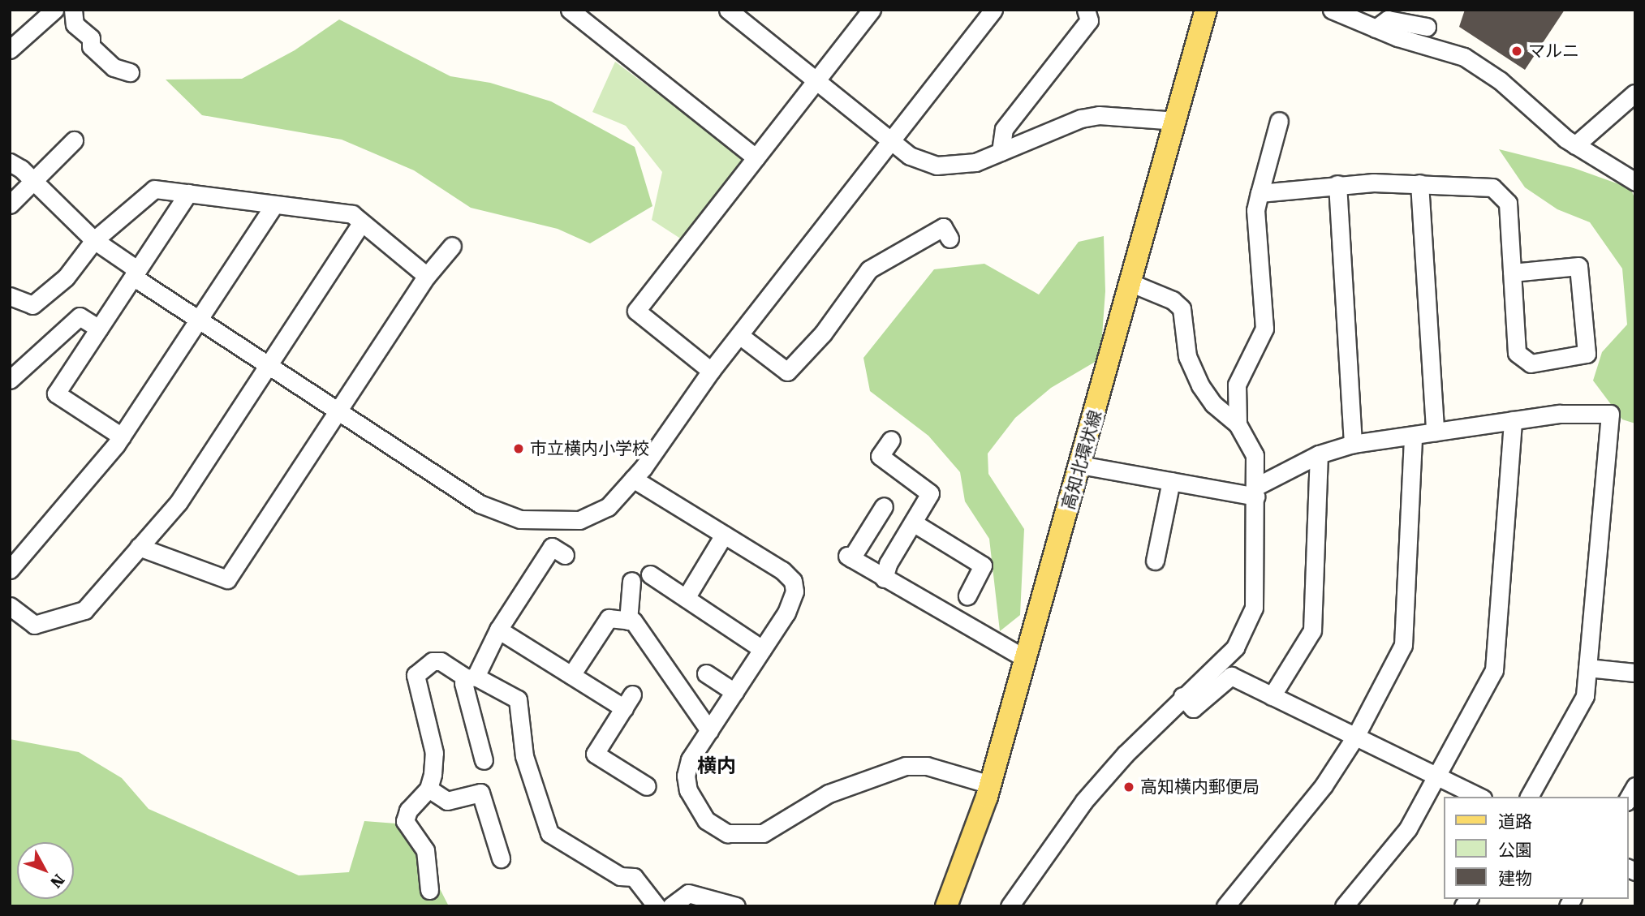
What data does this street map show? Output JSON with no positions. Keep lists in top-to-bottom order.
{
  "streets": {
    "main road": ["高知北環状線"]
  },
  "districts": ["横内"],
  "places": ["マルニ", "市立横内小学校", "高知横内郵便局"],
  "legend": ["道路", "公園", "建物"],
  "north": "bottom right"
}
